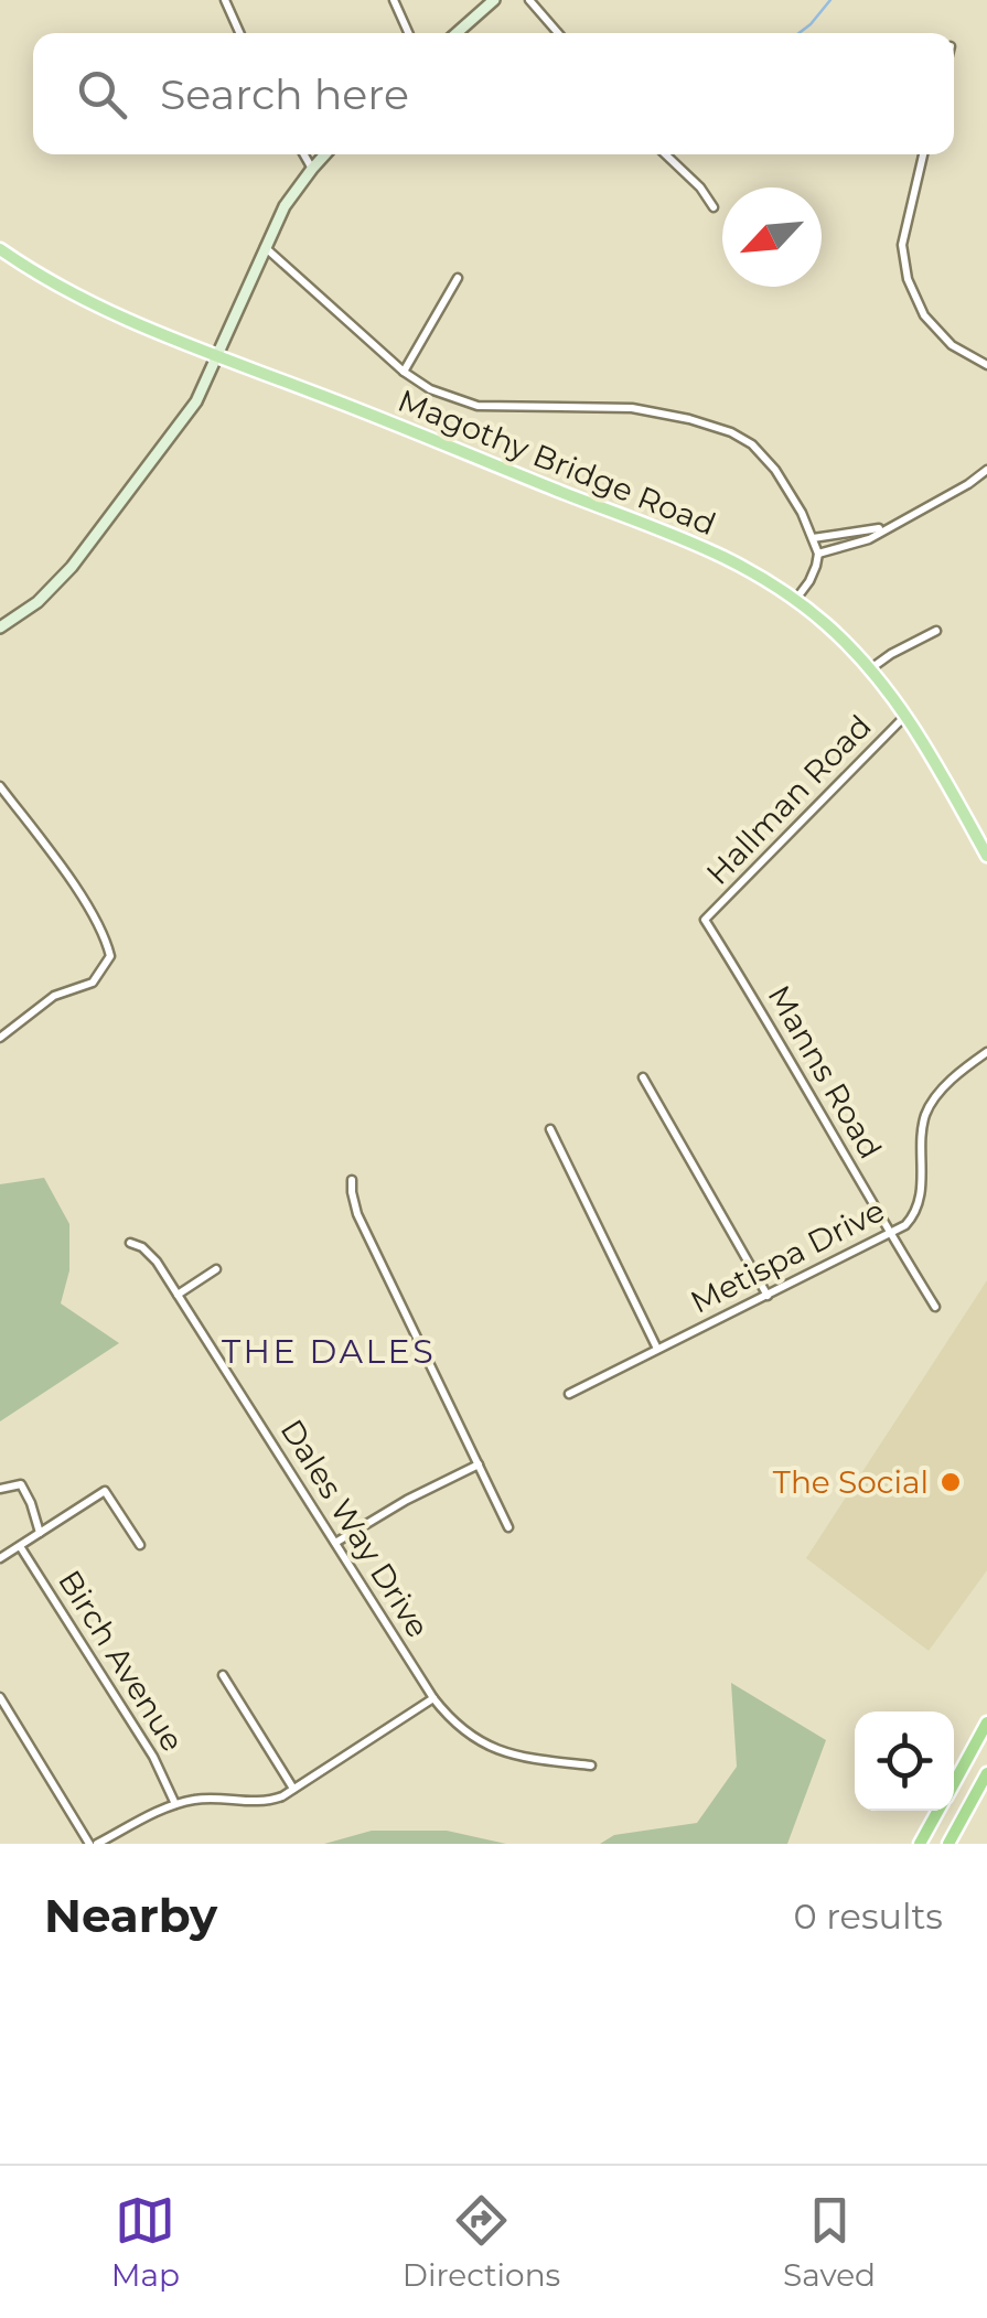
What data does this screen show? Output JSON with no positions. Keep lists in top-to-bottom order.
{
  "streets": {
    "main road": ["Magothy Bridge Road"],
    "street": [
      "Hallman Road",
      "Manns Road",
      "Metispa Drive",
      "Dales Way Drive",
      "Birch Avenue"
    ]
  },
  "crossings": [
    ["Magothy Bridge Road", "Hallman Road"],
    ["Hallman Road", "Manns Road"],
    ["Manns Road", "Metispa Drive"]
  ],
  "districts": ["THE DALES"],
  "places": ["The Social"],
  "north": "bottom left",
  "page": {
    "search": "Search here",
    "heading": ["Nearby", "0 results"],
    "nav": ["Map", "Directions", "Saved"]
  }
}
